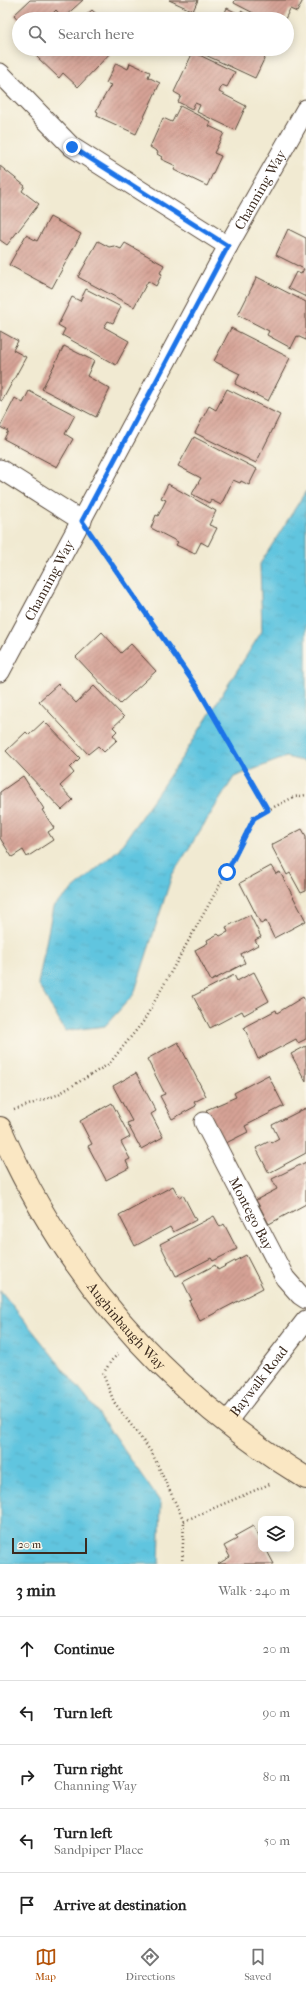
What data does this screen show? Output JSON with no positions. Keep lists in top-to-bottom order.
{
  "streets": {
    "main road": ["Aughinbaugh Way"],
    "street": ["Channing Way", "Montego Bay", "Baywalk Road"]
  },
  "crossings": [
    ["Aughinbaugh Way", "Baywalk Road"]
  ],
  "scale_bar": "20 m",
  "page": {
    "search": "Search here",
    "scale": "20 m",
    "heading": ["3 min", "Walk · 240 m"],
    "list": [
      ["Continue", "20 m"],
      ["Turn left", "90 m"],
      ["Turn right", "Channing Way", "80 m"],
      ["Turn left", "Sandpiper Place", "50 m"],
      "Arrive at destination"
    ],
    "nav": ["Map", "Directions", "Saved"]
  }
}
